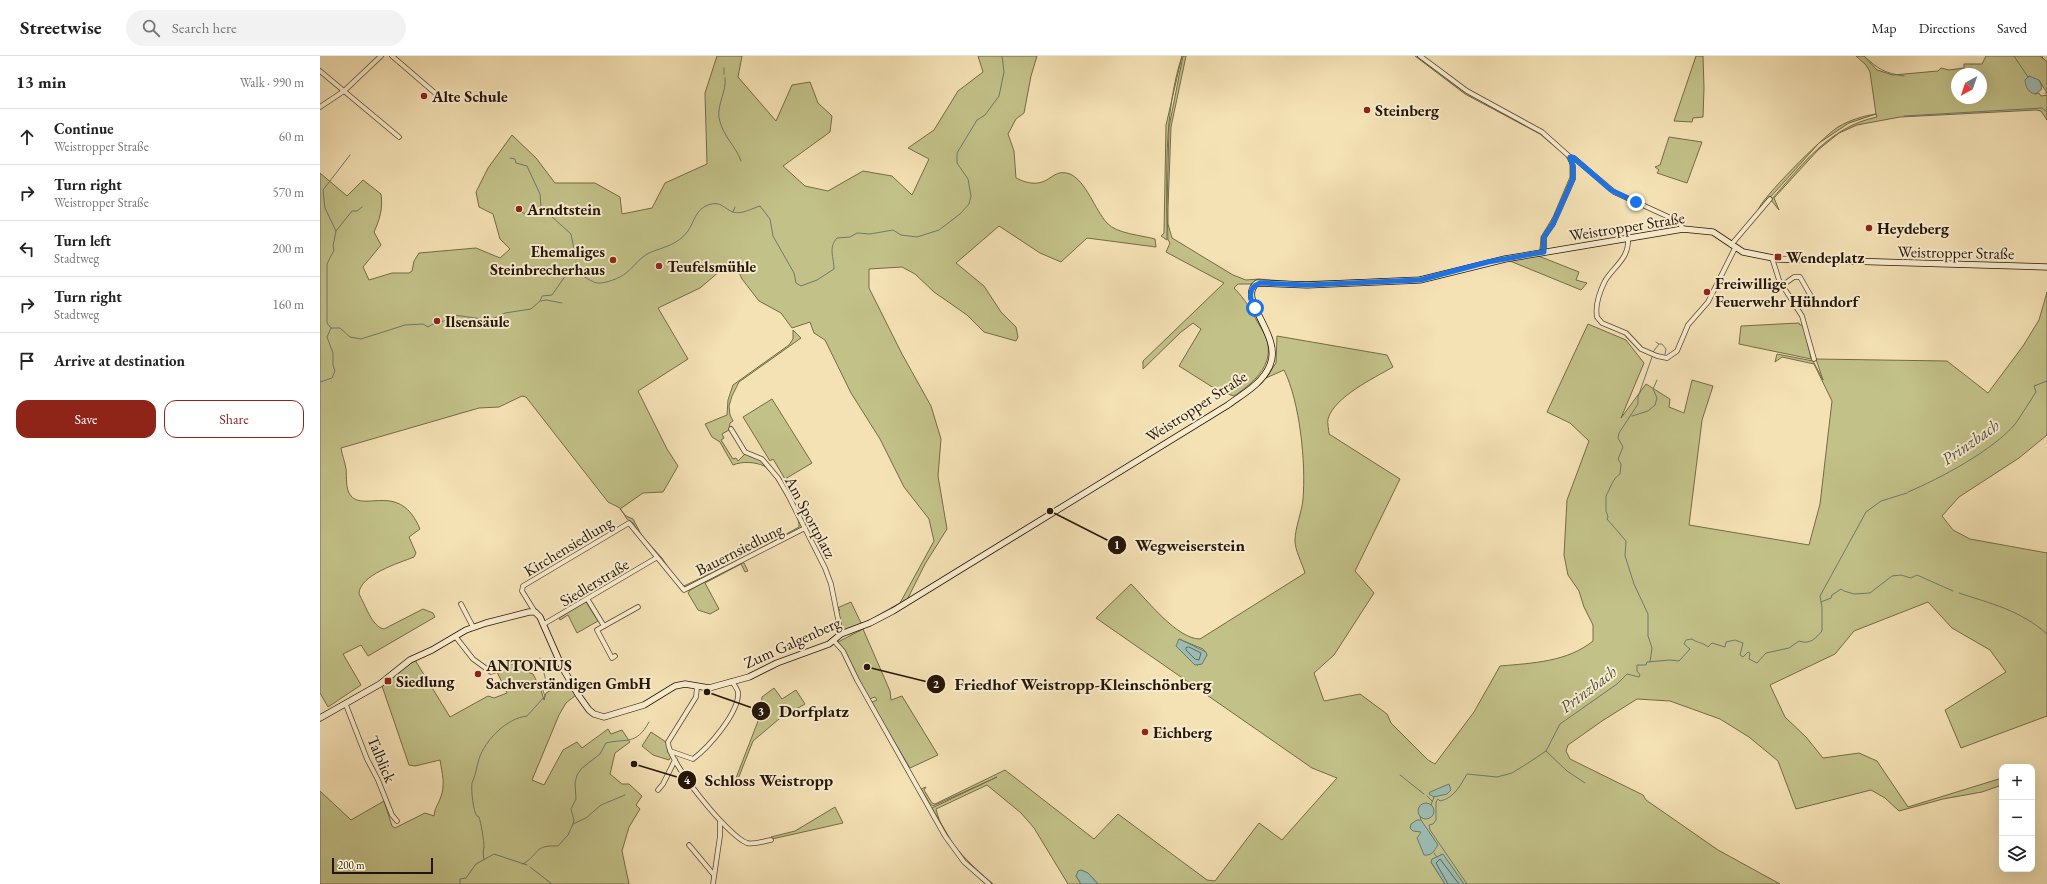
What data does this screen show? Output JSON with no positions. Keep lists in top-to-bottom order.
{
  "streets": {
    "street": [
      "Weistropper Straße",
      "Am Sportplatz",
      "Kirchensiedlung",
      "Bauernsiedlung",
      "Siedlerstraße",
      "Zum Galgenberg",
      "Talblick"
    ]
  },
  "crossings": [
    ["Weistropper Straße", "Zum Galgenberg"],
    ["Am Sportplatz", "Bauernsiedlung"],
    ["Am Sportplatz", "Zum Galgenberg"],
    ["Kirchensiedlung", "Bauernsiedlung"],
    ["Kirchensiedlung", "Siedlerstraße"],
    ["Bauernsiedlung", "Siedlerstraße"]
  ],
  "water": ["Prinzbach"],
  "places": {
    "other": [
      "Alte Schule",
      "Steinberg",
      "Arndtstein",
      "Heydeberg",
      "Ehemaliges Steinbrecherhaus",
      "Teufelsmühle",
      "Freiwillige Feuerwehr Hühndorf",
      "Ilsensäule",
      "Wegweiserstein",
      "Friedhof Weistropp-Kleinschönberg",
      "ANTONIUS Sachverständigen GmbH",
      "Dorfplatz",
      "Eichberg",
      "Schloss Weistropp"
    ],
    "transit": ["Wendeplatz", "Siedlung"]
  },
  "scale_bar": "200 m",
  "north": "bottom left",
  "page": {
    "header": "Streetwise",
    "search": "Search here",
    "nav": ["Map", "Directions", "Saved"],
    "heading": ["13 min", "Walk · 990 m"],
    "list": [
      ["Continue", "Weistropper Straße", "60 m"],
      ["Turn right", "Weistropper Straße", "570 m"],
      ["Turn left", "Stadtweg", "200 m"],
      ["Turn right", "Stadtweg", "160 m"],
      "Arrive at destination"
    ],
    "buttons": ["Save", "Share"],
    "map_buttons": ["+", "−"],
    "scale": "200 m"
  }
}
